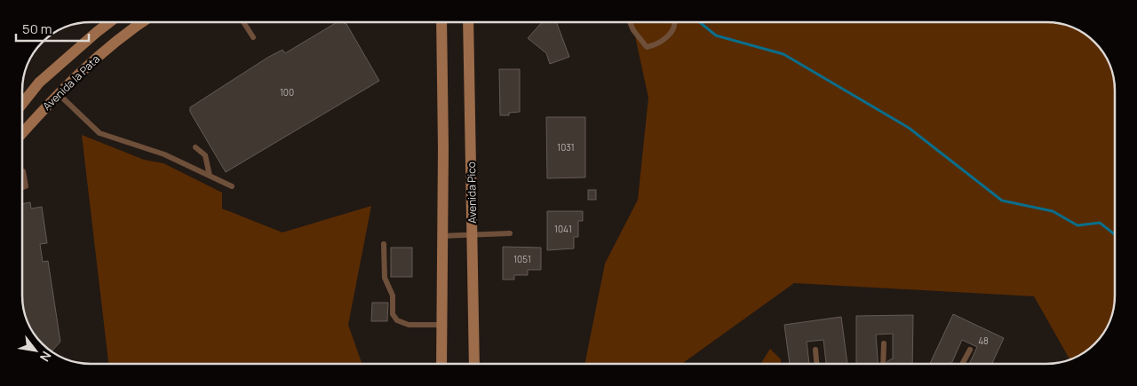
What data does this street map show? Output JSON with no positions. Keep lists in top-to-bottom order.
{
  "streets": {
    "main road": ["Avenida la Pata", "Avenida Pico"]
  },
  "house_numbers": [
    "100",
    "1031",
    "1041",
    "1051",
    "48"
  ],
  "scale_bar": "50 m",
  "north": "bottom right"
}
